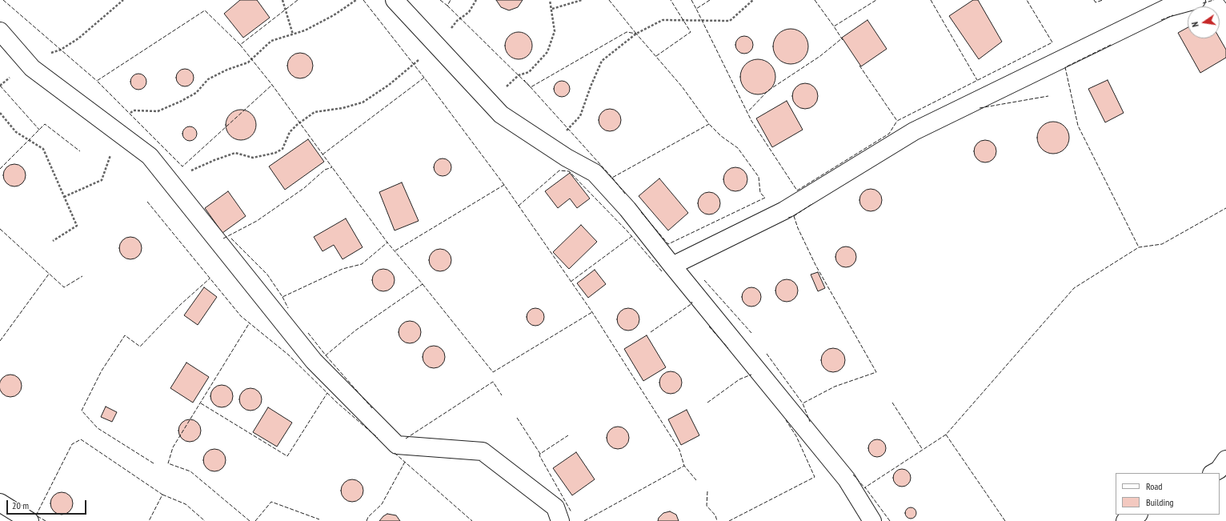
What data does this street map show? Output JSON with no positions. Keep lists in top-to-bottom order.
{
  "legend": ["Road", "Building"],
  "scale_bar": "20 m",
  "north": "left"
}
